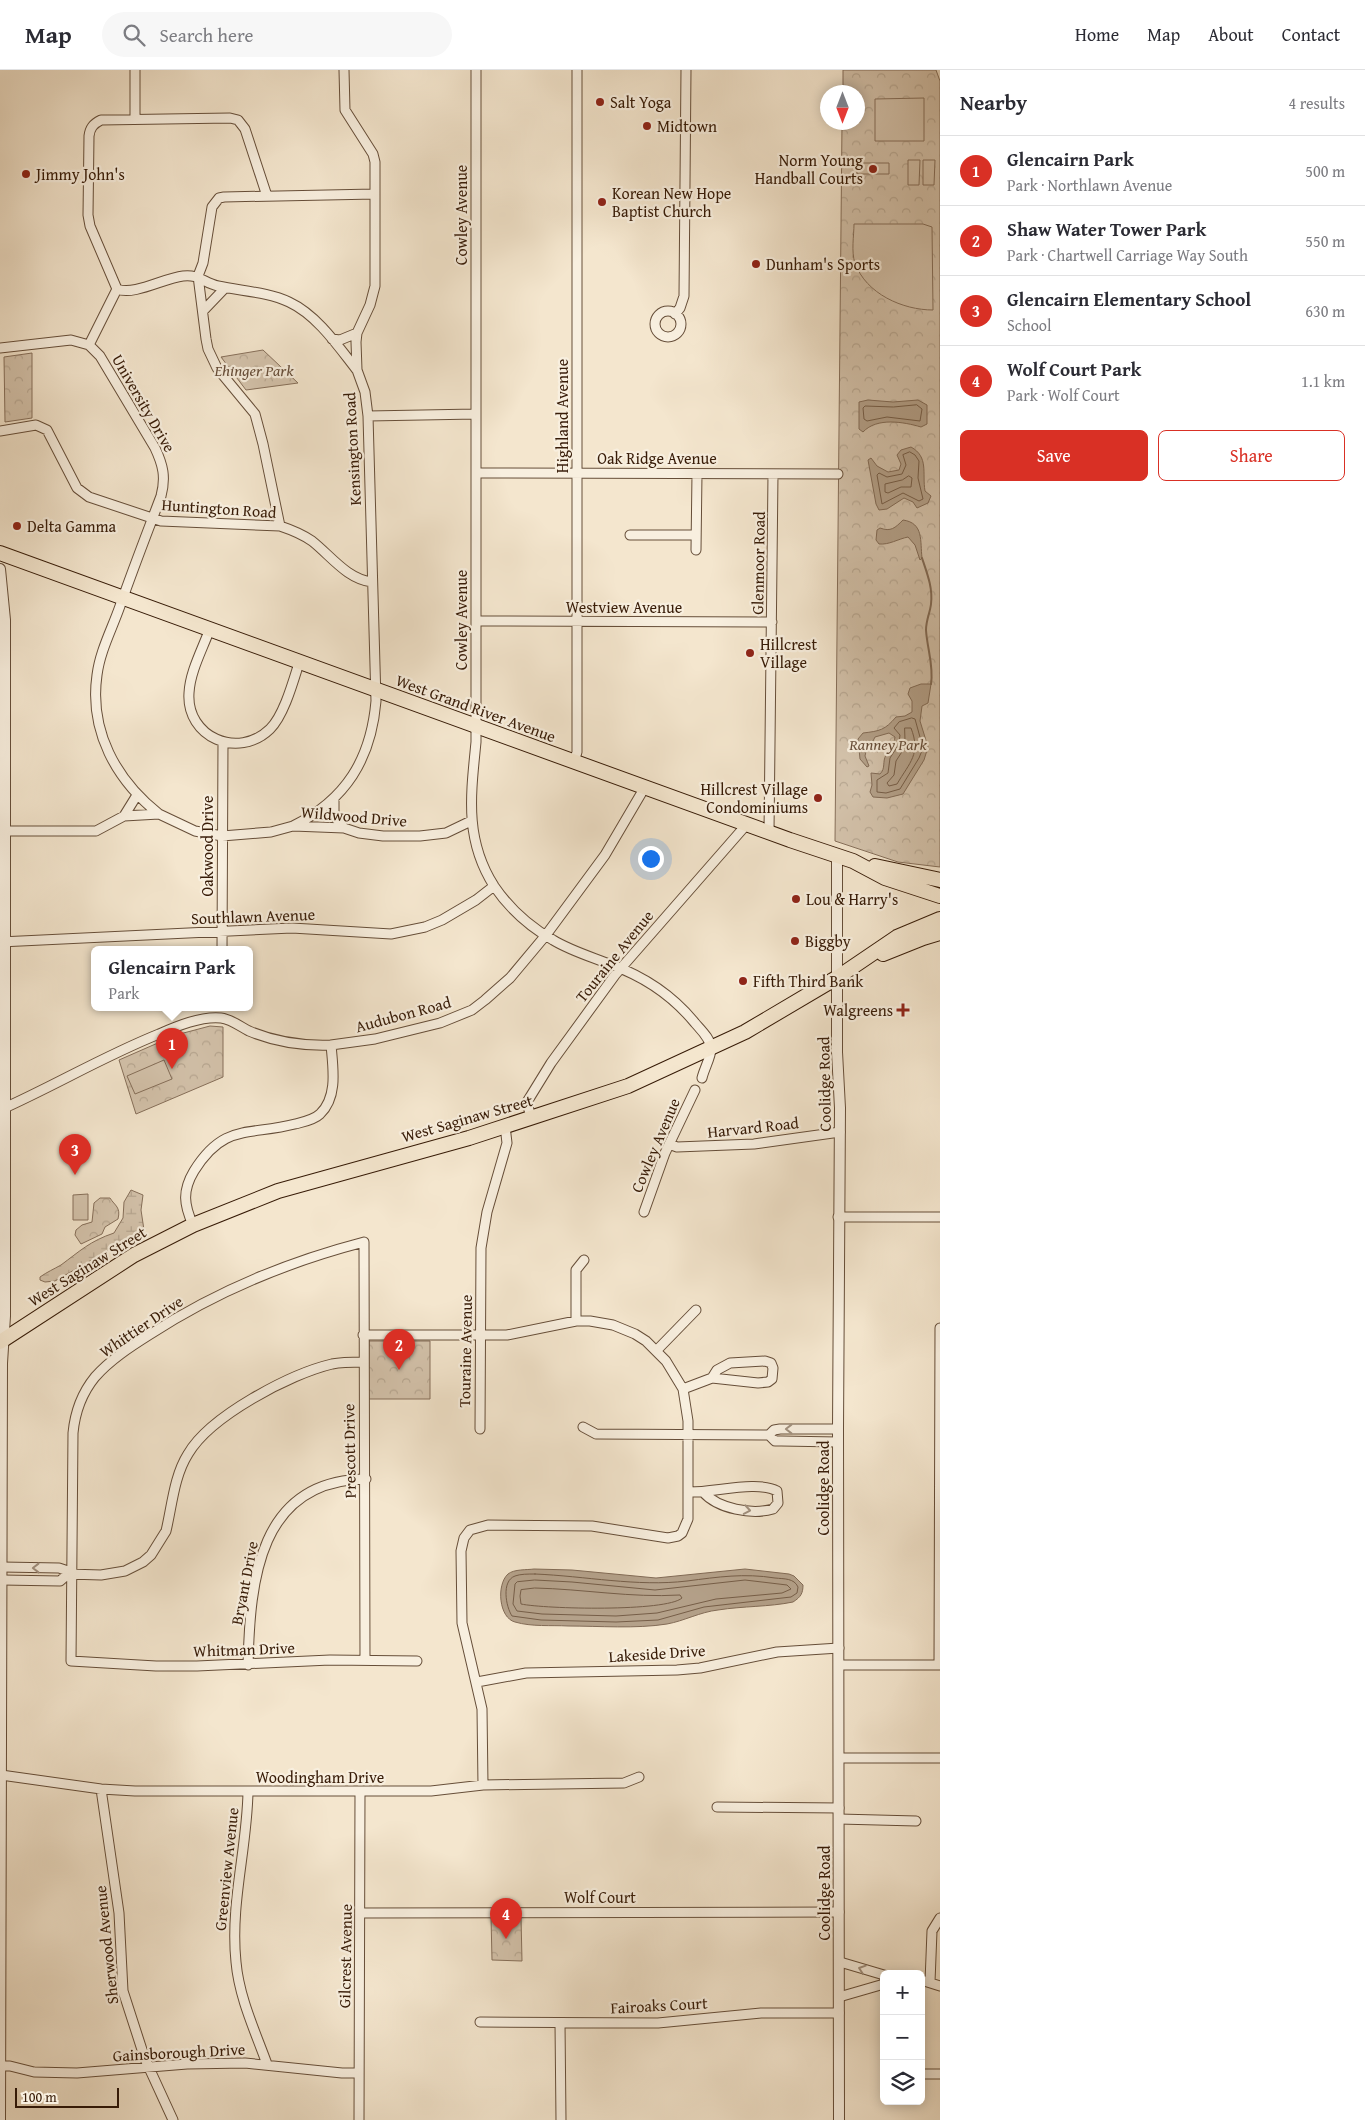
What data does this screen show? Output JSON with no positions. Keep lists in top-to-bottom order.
{
  "streets": {
    "main road": ["West Grand River Avenue", "West Saginaw Street"],
    "street": [
      "Cowley Avenue",
      "University Drive",
      "Highland Avenue",
      "Kensington Road",
      "Oak Ridge Avenue",
      "Huntington Road",
      "Glenmoor Road",
      "Westview Avenue",
      "Wildwood Drive",
      "Oakwood Drive",
      "Southlawn Avenue",
      "Touraine Avenue",
      "Audubon Road",
      "Coolidge Road",
      "Harvard Road",
      "Whittier Drive",
      "Prescott Drive",
      "Bryant Drive",
      "Whitman Drive",
      "Lakeside Drive",
      "Woodingham Drive",
      "Greenview Avenue",
      "Wolf Court",
      "Sherwood Avenue",
      "Gilcrest Avenue",
      "Fairoaks Court",
      "Gainsborough Drive"
    ]
  },
  "crossings": [
    ["Cowley Avenue", "Oak Ridge Avenue"],
    ["Cowley Avenue", "Westview Avenue"],
    ["Cowley Avenue", "West Grand River Avenue"],
    ["Cowley Avenue", "Wildwood Drive"],
    ["Cowley Avenue", "Southlawn Avenue"],
    ["Cowley Avenue", "Touraine Avenue"],
    ["Cowley Avenue", "Audubon Road"],
    ["Cowley Avenue", "West Saginaw Street"],
    ["Cowley Avenue", "Harvard Road"],
    ["University Drive", "Huntington Road"],
    ["University Drive", "West Grand River Avenue"],
    ["University Drive", "Wildwood Drive"],
    ["Highland Avenue", "Oak Ridge Avenue"],
    ["Highland Avenue", "Westview Avenue"],
    ["Highland Avenue", "West Grand River Avenue"],
    ["Kensington Road", "Huntington Road"],
    ["Kensington Road", "West Grand River Avenue"],
    ["Kensington Road", "Wildwood Drive"],
    ["Oak Ridge Avenue", "Glenmoor Road"],
    ["Glenmoor Road", "Westview Avenue"],
    ["Glenmoor Road", "West Grand River Avenue"],
    ["West Grand River Avenue", "Oakwood Drive"],
    ["West Grand River Avenue", "Touraine Avenue"],
    ["West Grand River Avenue", "Audubon Road"],
    ["West Grand River Avenue", "Coolidge Road"],
    ["Wildwood Drive", "Oakwood Drive"],
    ["Oakwood Drive", "Southlawn Avenue"],
    ["Touraine Avenue", "West Saginaw Street"],
    ["Coolidge Road", "West Saginaw Street"],
    ["Coolidge Road", "Harvard Road"],
    ["Coolidge Road", "Lakeside Drive"],
    ["Coolidge Road", "Wolf Court"],
    ["Coolidge Road", "Fairoaks Court"],
    ["Whittier Drive", "Prescott Drive"],
    ["Whittier Drive", "Whitman Drive"],
    ["Prescott Drive", "Bryant Drive"],
    ["Prescott Drive", "Whitman Drive"],
    ["Bryant Drive", "Whitman Drive"],
    ["Woodingham Drive", "Greenview Avenue"],
    ["Woodingham Drive", "Sherwood Avenue"],
    ["Woodingham Drive", "Gilcrest Avenue"],
    ["Greenview Avenue", "Gainsborough Drive"],
    ["Wolf Court", "Gilcrest Avenue"],
    ["Sherwood Avenue", "Gainsborough Drive"],
    ["Gilcrest Avenue", "Gainsborough Drive"]
  ],
  "parks": ["Ehinger Park", "Ranney Park"],
  "places": {
    "other": [
      "Salt Yoga",
      "Midtown",
      "Norm Young Handball Courts",
      "Jimmy John's",
      "Korean New Hope Baptist Church",
      "Dunham's Sports",
      "Delta Gamma",
      "Hillcrest Village",
      "Hillcrest Village Condominiums",
      "Lou & Harry's",
      "Biggby",
      "Fifth Third Bank"
    ],
    "health": ["Walgreens"]
  },
  "scale_bar": "100 m",
  "north": "bottom",
  "page": {
    "header": "Map",
    "search": "Search here",
    "nav": [
      "Home",
      "Map",
      "About",
      "Contact"
    ],
    "heading": ["Nearby", "4 results"],
    "list": [
      {
        "mark": "1",
        "name": "Glencairn Park",
        "note": "Park · Northlawn Avenue",
        "value": "500 m"
      },
      {
        "mark": "2",
        "name": "Shaw Water Tower Park",
        "note": "Park · Chartwell Carriage Way South",
        "value": "550 m"
      },
      {
        "mark": "3",
        "name": "Glencairn Elementary School",
        "note": "School",
        "value": "630 m"
      },
      {
        "mark": "4",
        "name": "Wolf Court Park",
        "note": "Park · Wolf Court",
        "value": "1.1 km"
      }
    ],
    "buttons": ["Save", "Share"],
    "popup": ["Glencairn Park", "Park"],
    "pins": [
      "1",
      "3",
      "2",
      "4"
    ],
    "map_buttons": ["+", "−"],
    "scale": "100 m"
  }
}
